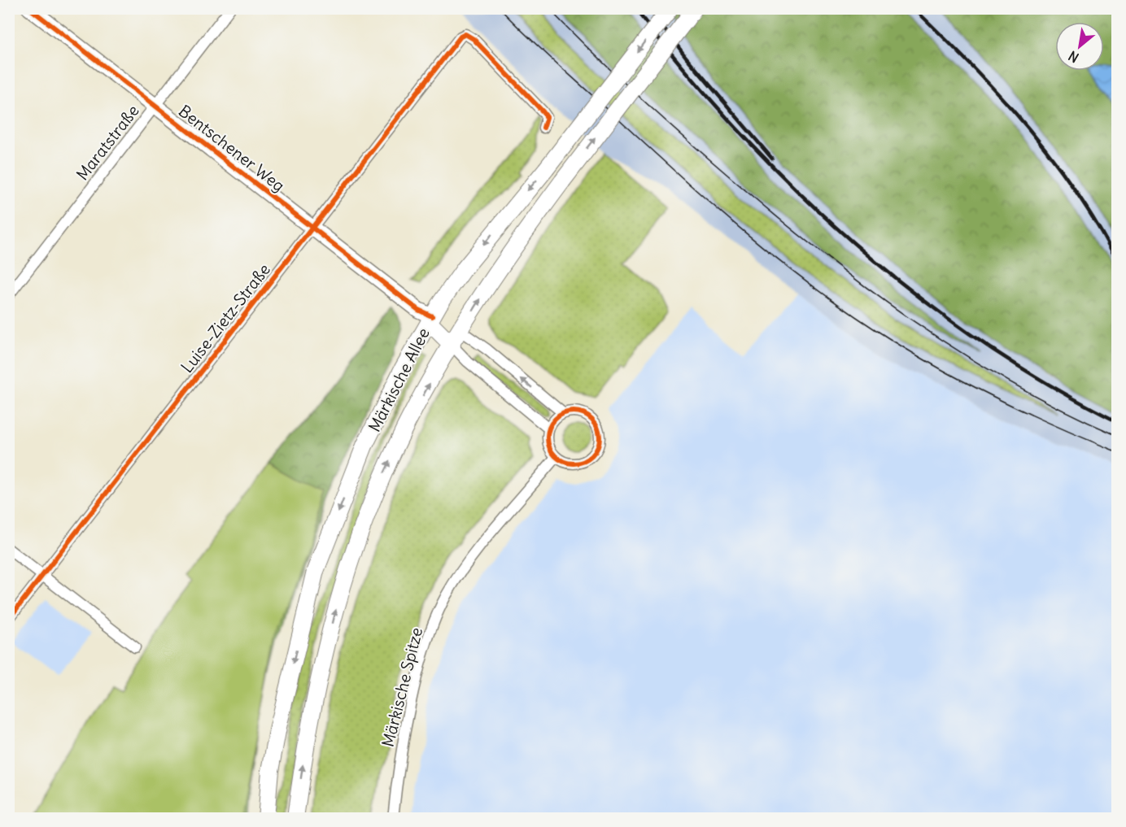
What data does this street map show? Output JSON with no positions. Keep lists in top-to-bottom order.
{
  "streets": {
    "main road": ["Märkische Allee"],
    "street": [
      "Maratstraße",
      "Bentschener Weg",
      "Luise-Zietz-Straße",
      "Märkische Spitze"
    ]
  },
  "crossings": [
    ["Maratstraße", "Bentschener Weg"],
    ["Bentschener Weg", "Luise-Zietz-Straße"],
    ["Bentschener Weg", "Märkische Allee"]
  ],
  "north": "bottom left"
}
